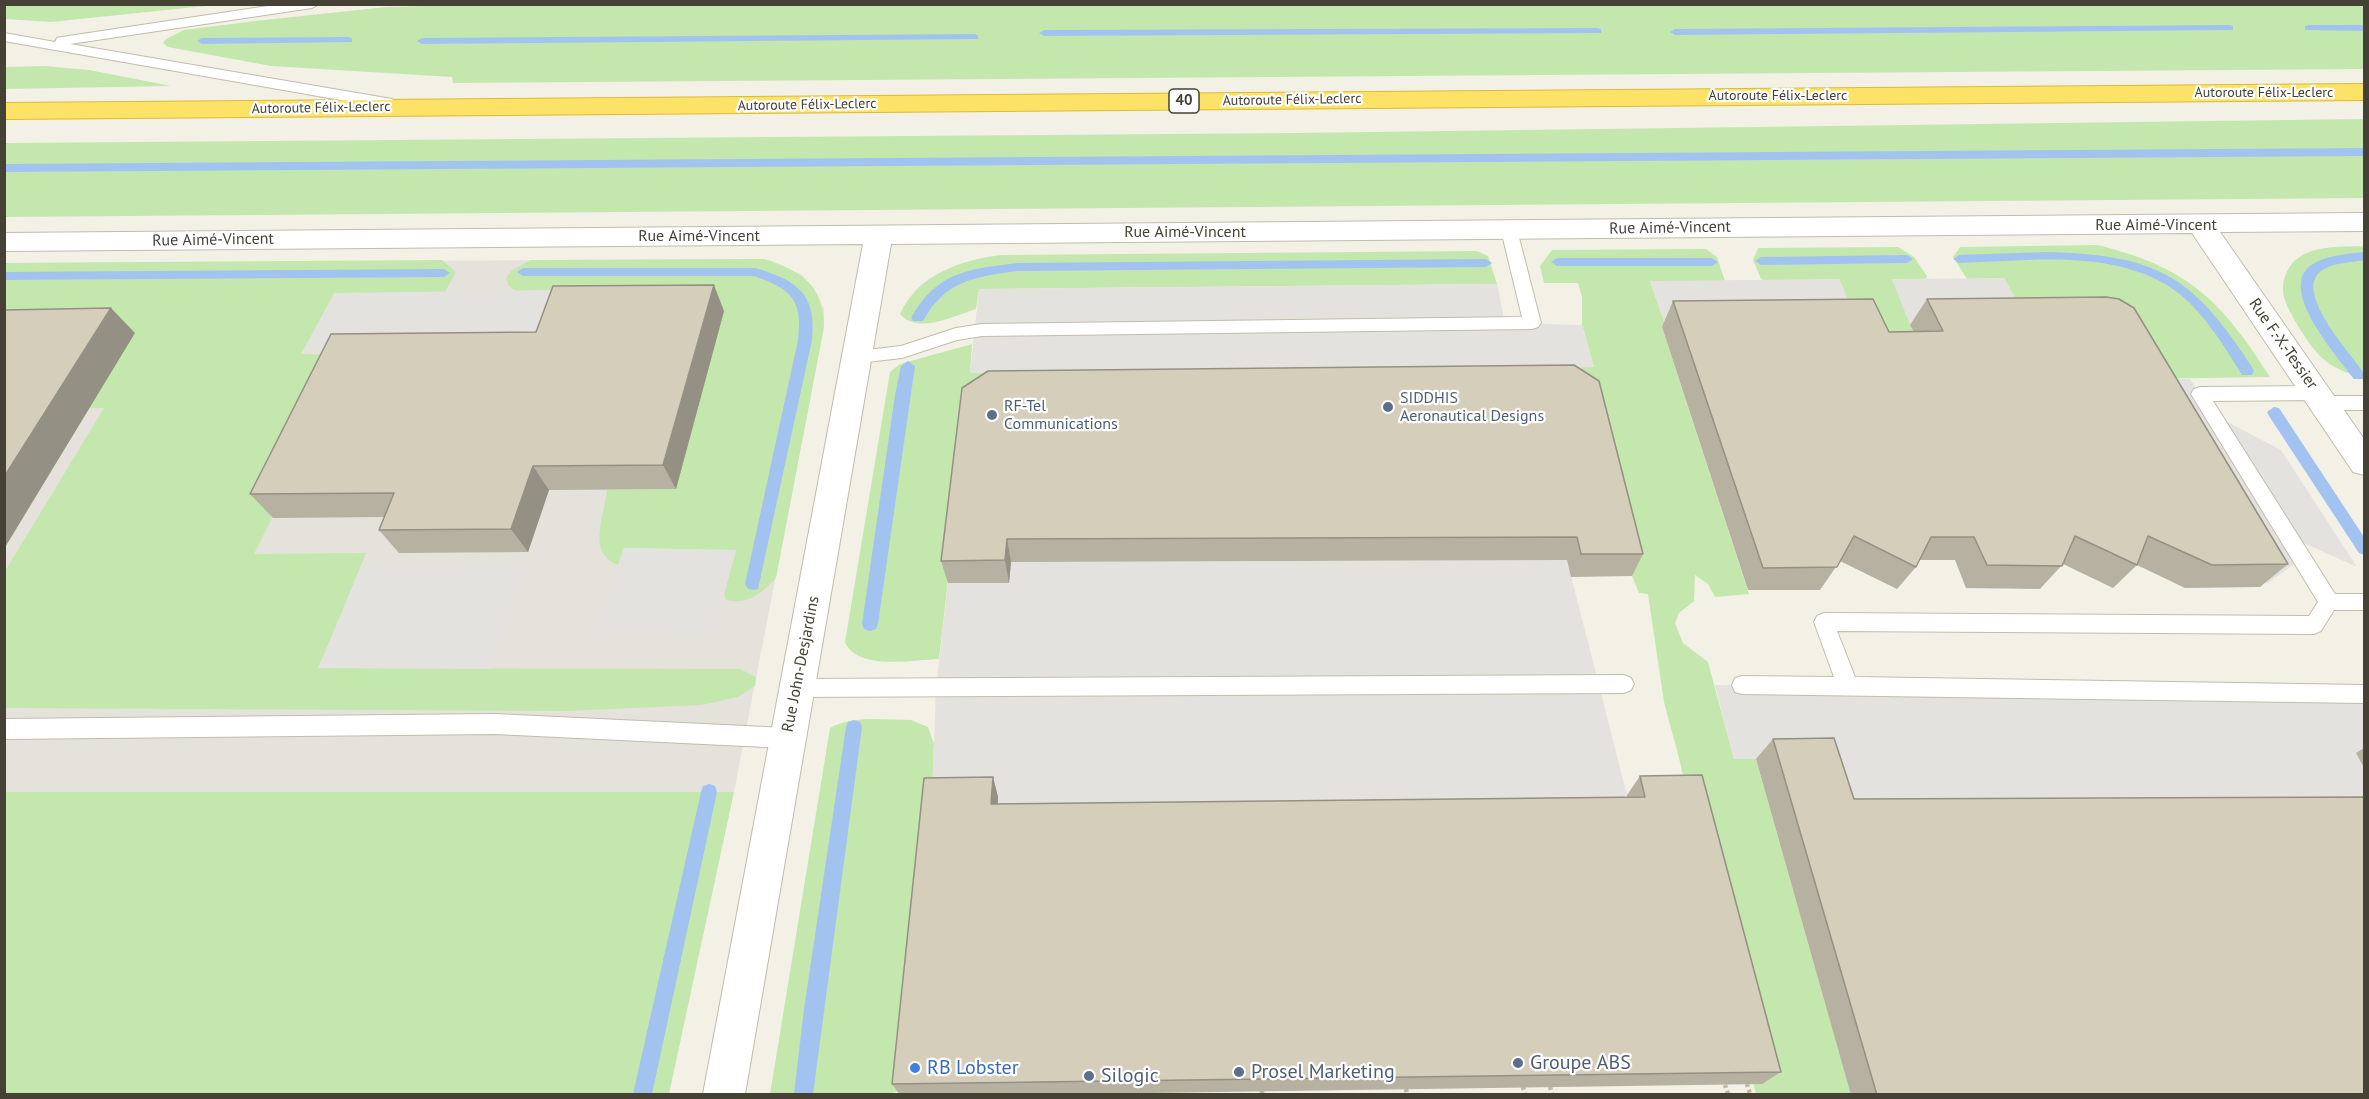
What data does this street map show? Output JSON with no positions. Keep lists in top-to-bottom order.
{
  "streets": {
    "highway": ["Autoroute Félix-Leclerc", "40"],
    "street": ["Rue Aimé-Vincent", "Rue F.-X.-Tessier", "Rue John-Desjardins"]
  },
  "crossings": [
    ["Rue Aimé-Vincent", "Rue F.-X.-Tessier"],
    ["Rue Aimé-Vincent", "Rue John-Desjardins"]
  ],
  "places": [
    "SIDDHIS Aeronautical Designs",
    "RF-Tel Communications",
    "Groupe ABS",
    "RB Lobster",
    "Prosel Marketing",
    "Silogic"
  ]
}
